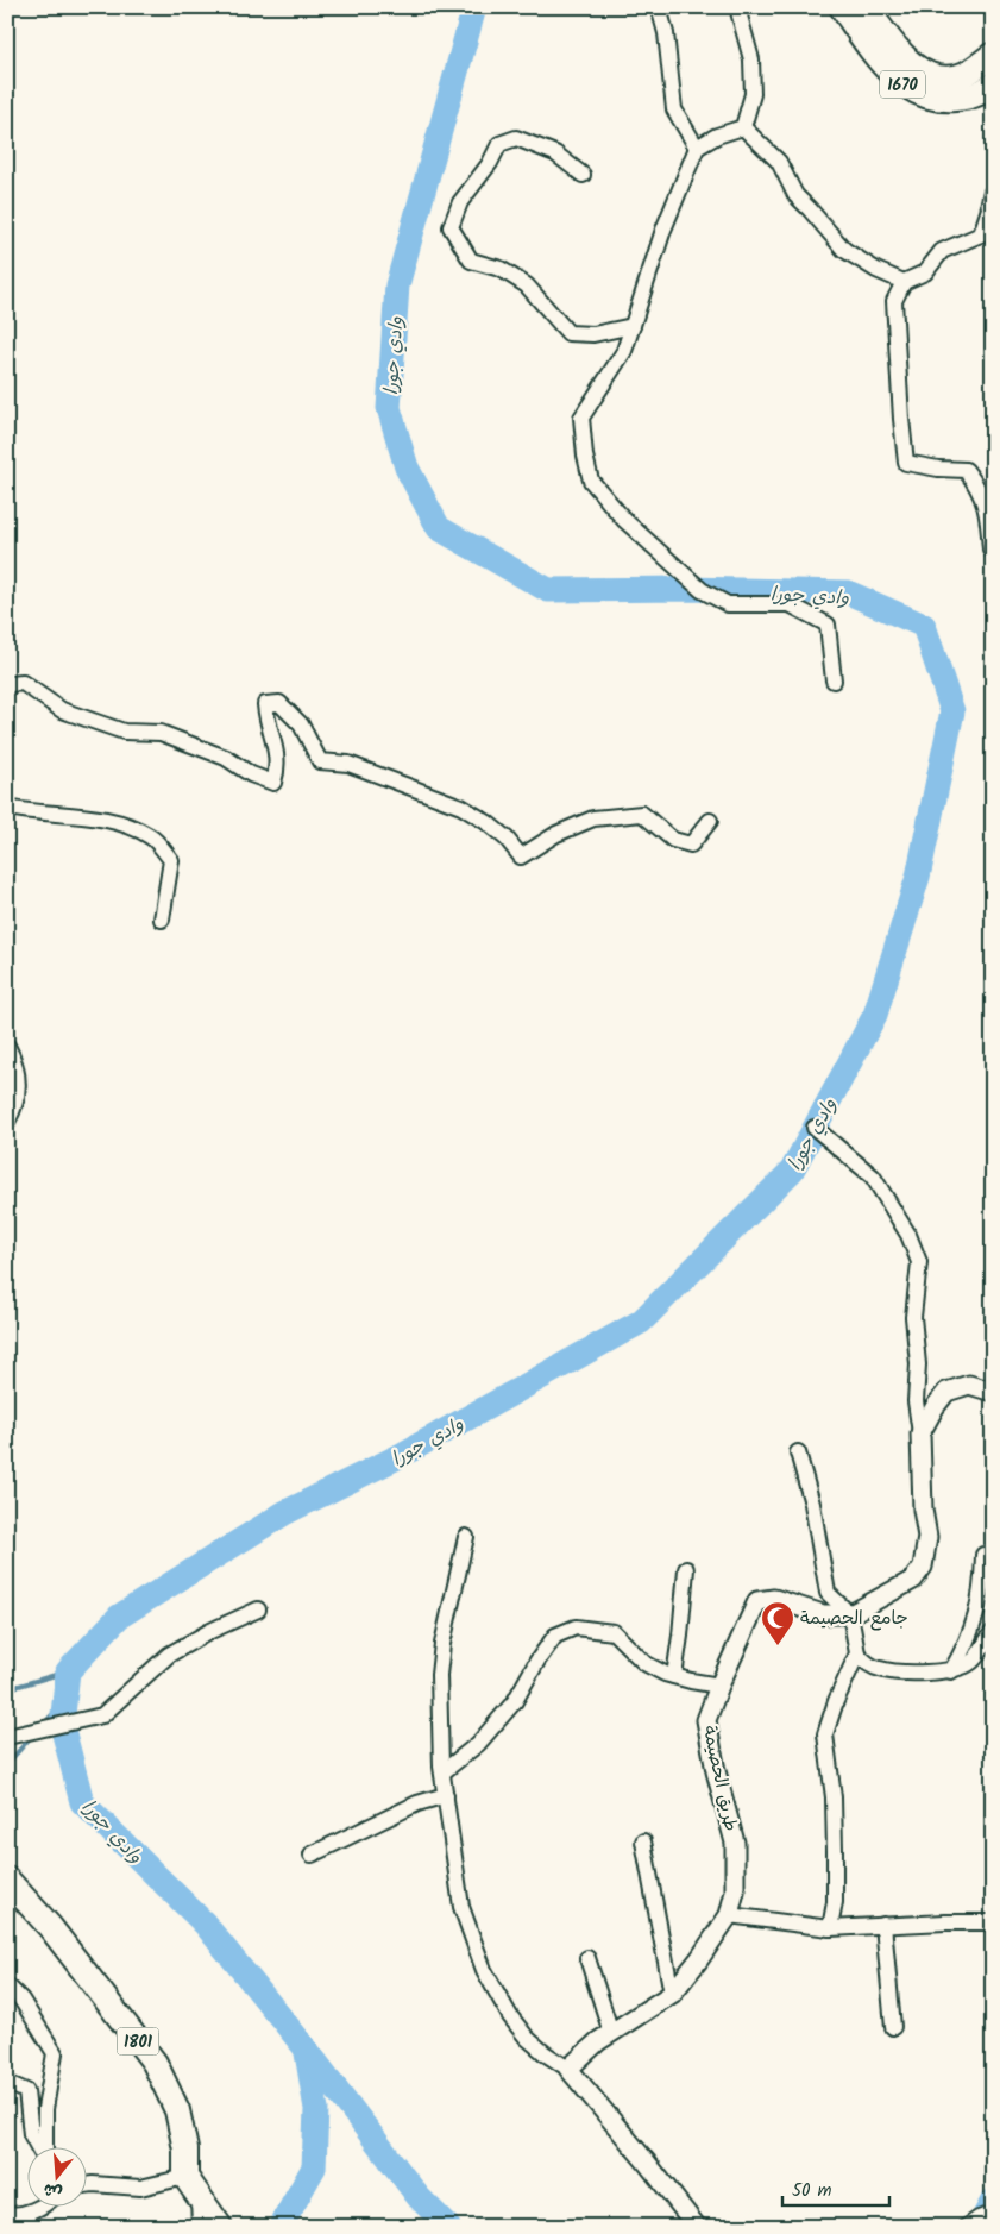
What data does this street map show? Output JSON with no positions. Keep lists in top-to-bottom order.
{
  "streets": {
    "main road": ["1670", "1801"],
    "street": ["طريق الحصيمة"]
  },
  "water": ["وادي جورا"],
  "places": {
    "mosque": ["جامع الحصيمة"]
  },
  "scale_bar": "50 m",
  "north": "bottom"
}
